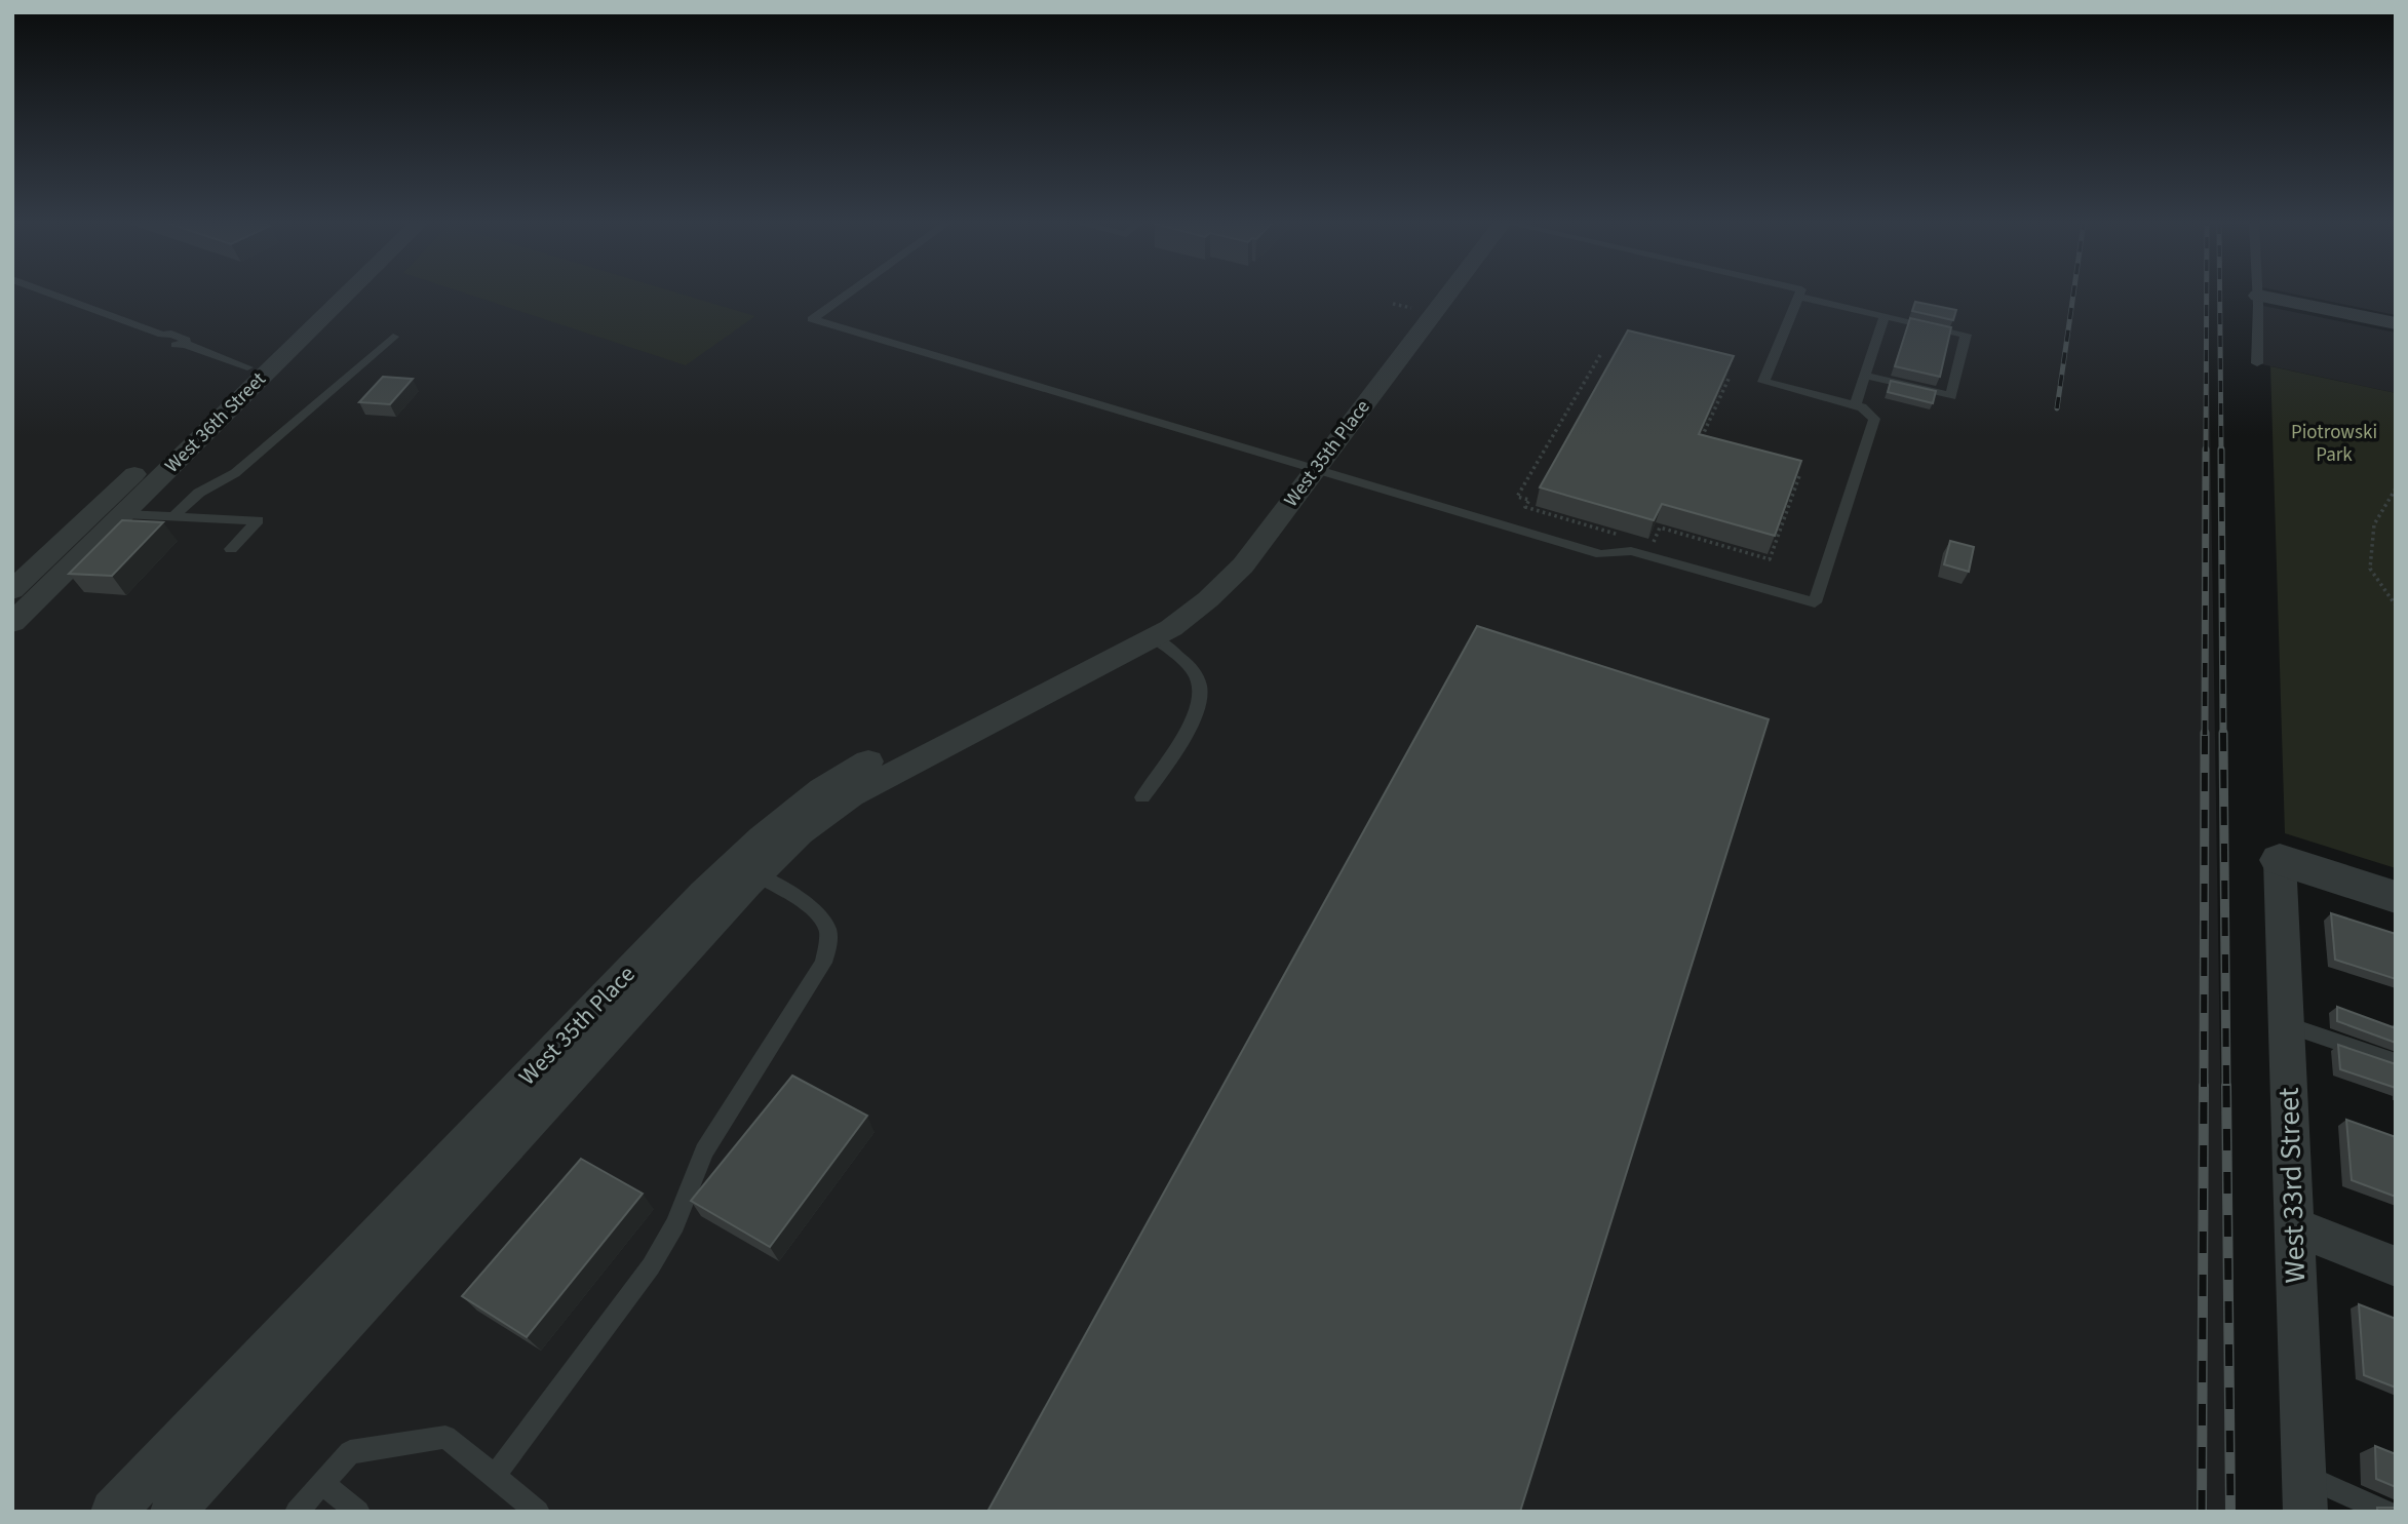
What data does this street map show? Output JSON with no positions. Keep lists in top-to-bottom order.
{
  "streets": {
    "street": ["West 36th Street", "West 35th Place", "West 33rd Street"]
  },
  "parks": ["Piotrowski Park"]
}
